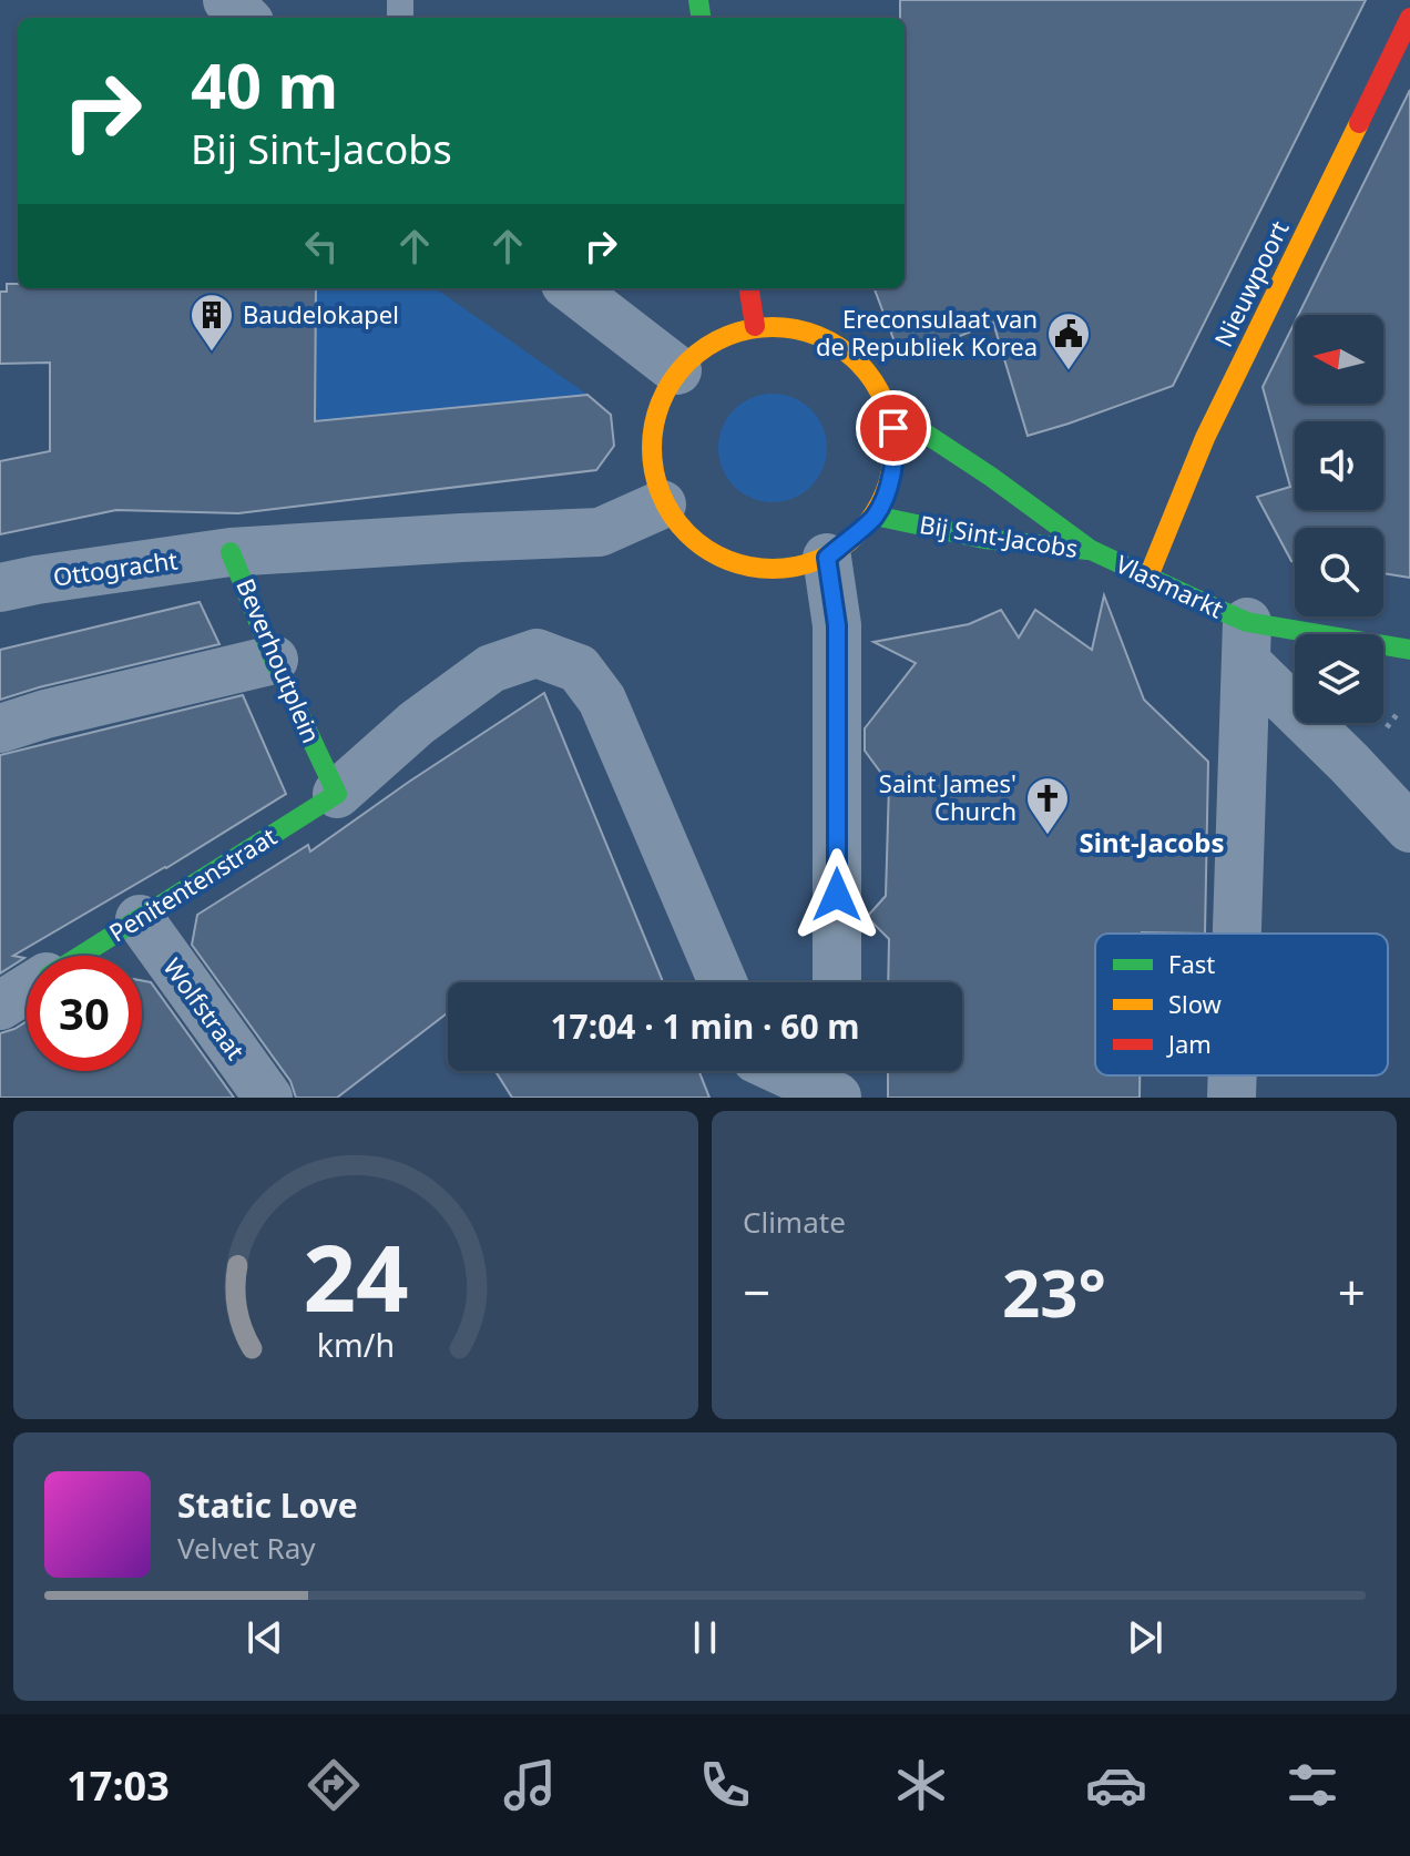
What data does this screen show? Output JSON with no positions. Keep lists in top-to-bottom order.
{
  "streets": {
    "street": [
      "Nieuwpoort",
      "Bij Sint-Jacobs",
      "Ottogracht",
      "Vlasmarkt",
      "Beverhoutplein",
      "Penitentenstraat",
      "Wolfstraat"
    ]
  },
  "crossings": [
    ["Nieuwpoort", "Vlasmarkt"],
    ["Bij Sint-Jacobs", "Vlasmarkt"],
    ["Bij Sint-Jacobs", "Beverhoutplein"],
    ["Ottogracht", "Beverhoutplein"],
    ["Beverhoutplein", "Penitentenstraat"],
    ["Penitentenstraat", "Wolfstraat"]
  ],
  "districts": ["Sint-Jacobs"],
  "places": {
    "building": ["Baudelokapel"],
    "public building": ["Ereconsulaat van de Republiek Korea"],
    "church": ["Saint James' Church"]
  },
  "legend": ["Fast", "Slow", "Jam"],
  "north": "left",
  "page": {
    "turn": ["40 m", "Bij Sint-Jacobs"],
    "limit": "30",
    "trip": "17:04 · 1 min · 60 m",
    "tile": "Climate",
    "heat": ["−", "23°", "+"],
    "song": ["Static Love", "Velvet Ray"],
    "tabs": "17:03",
    "gauge": ["24", "km/h"]
  }
}
